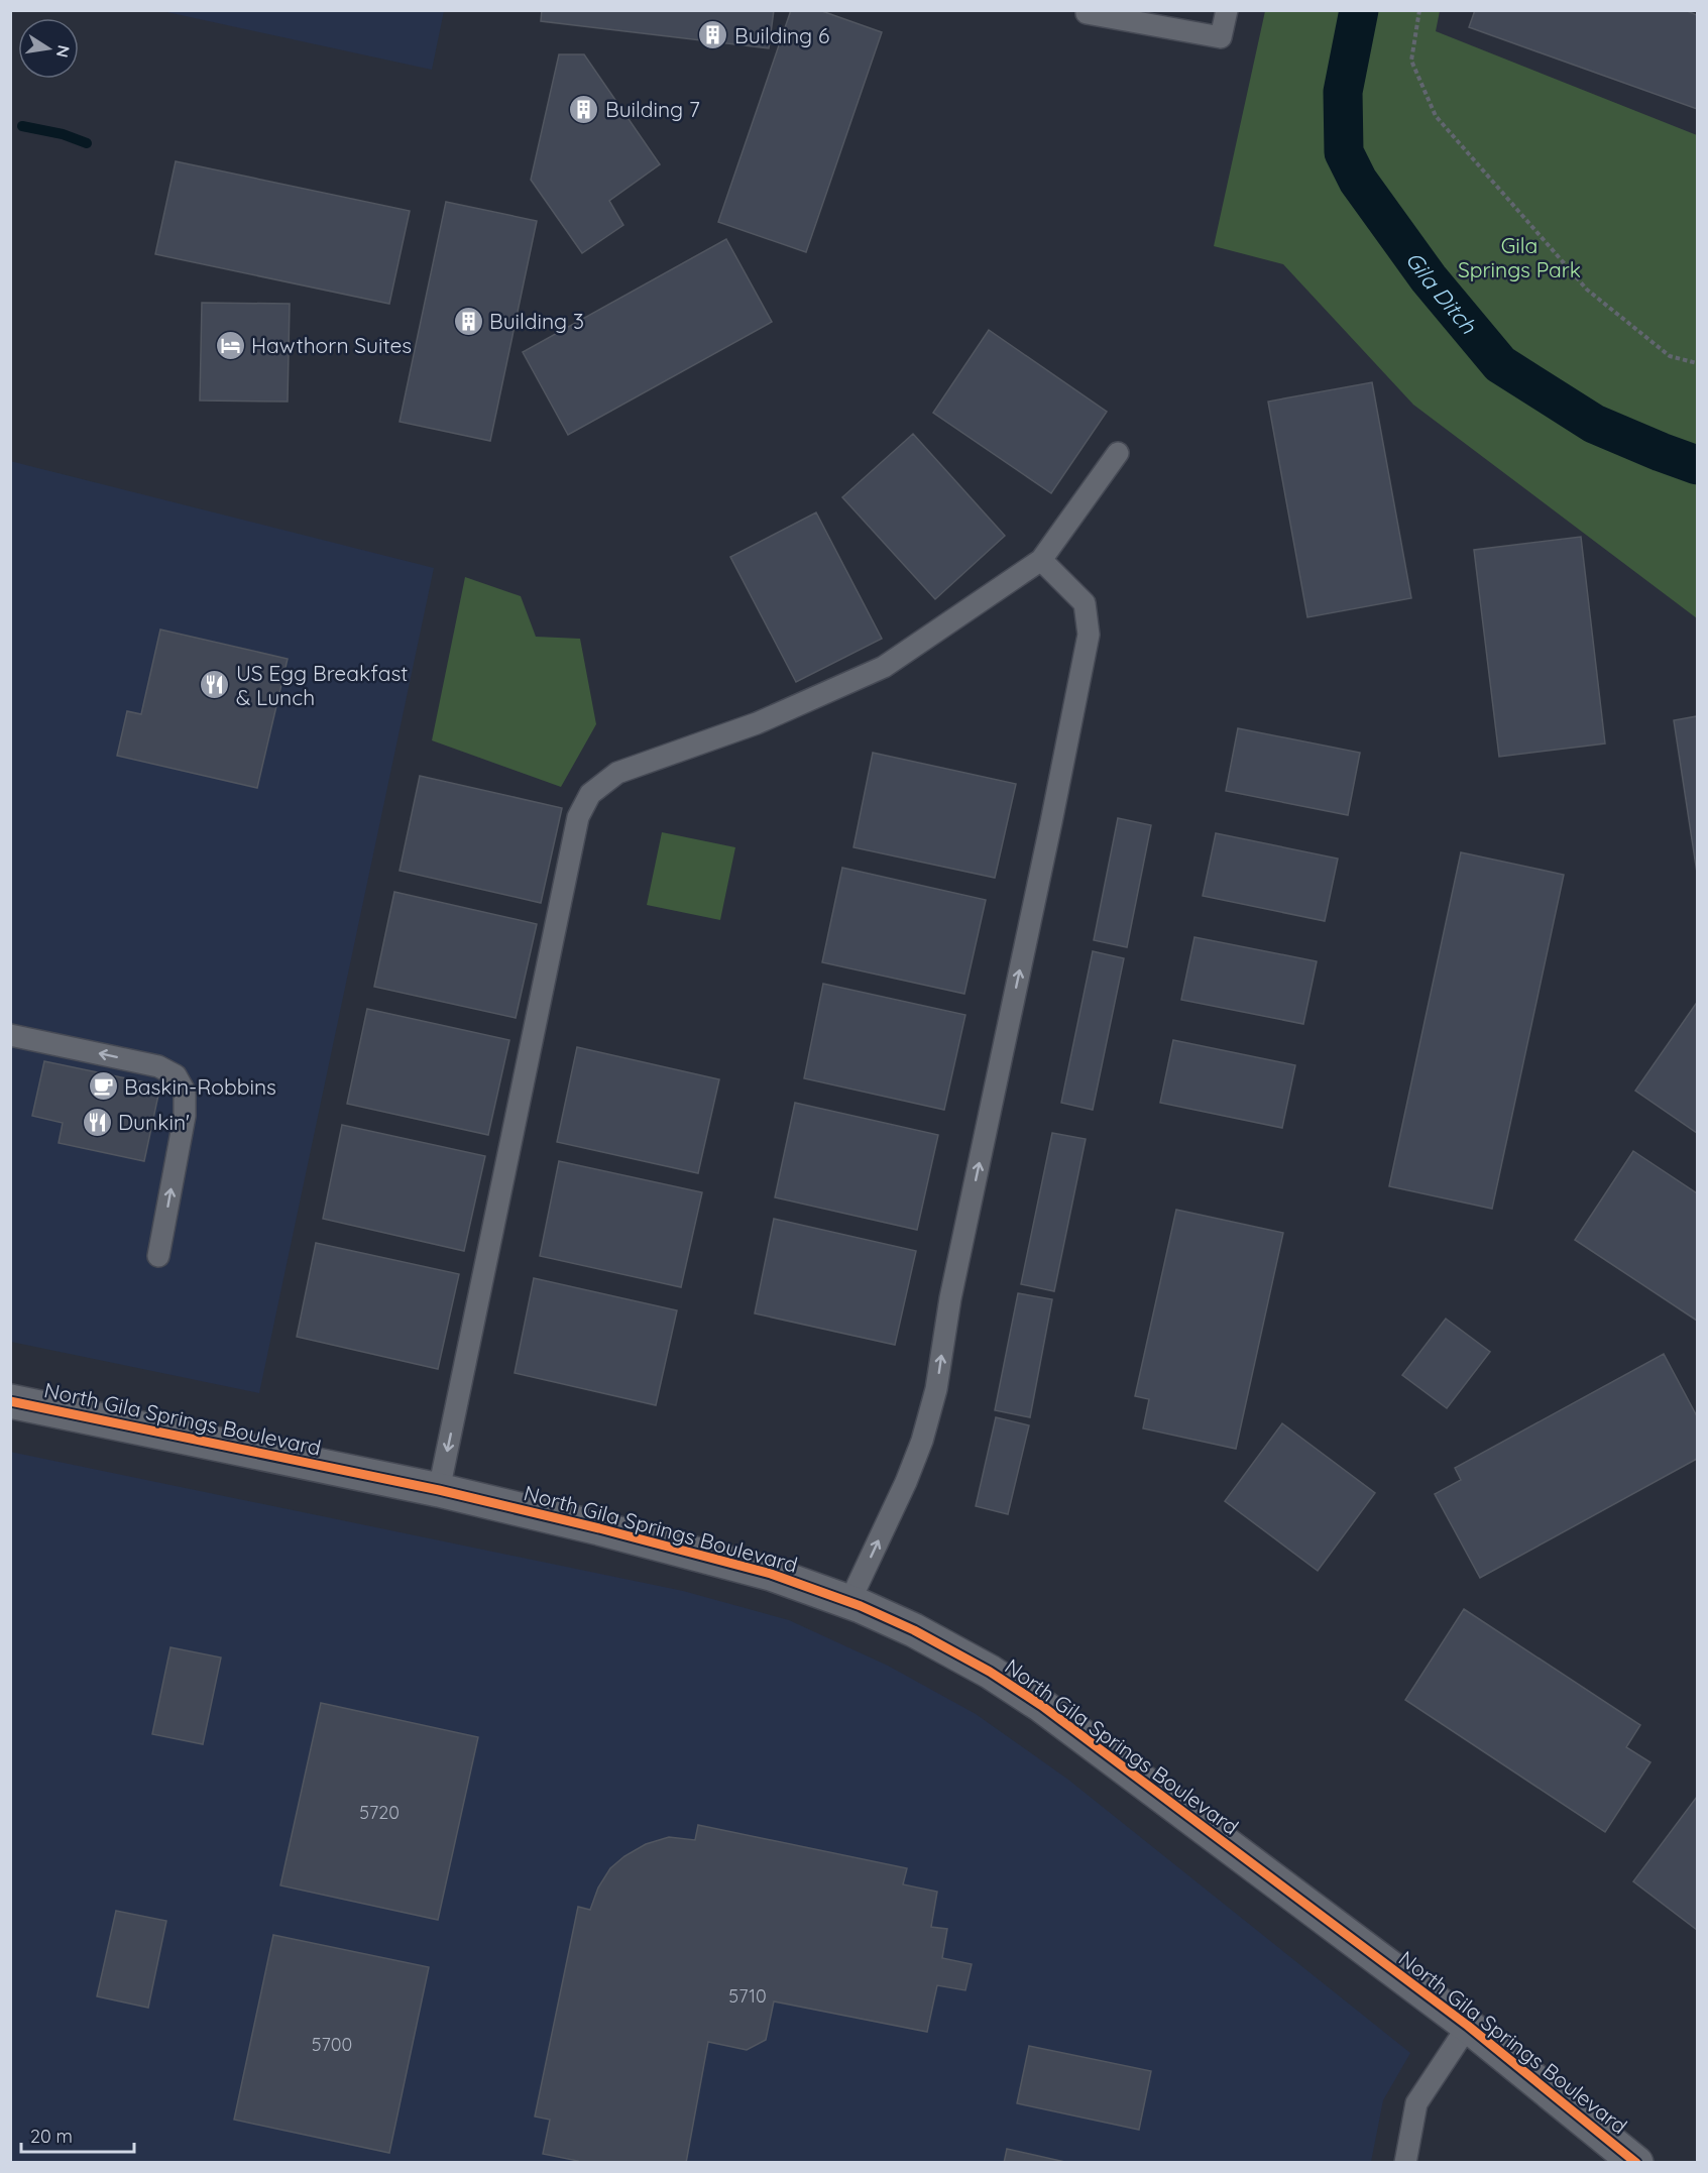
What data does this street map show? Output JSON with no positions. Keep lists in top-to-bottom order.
{
  "streets": {
    "street": ["North Gila Springs Boulevard"]
  },
  "water": ["Gila Ditch"],
  "parks": ["Gila Springs Park"],
  "places": {
    "building": ["Building 6", "Building 7", "Building 3"],
    "hotel": ["Hawthorn Suites"],
    "restaurant": ["US Egg Breakfast & Lunch", "Dunkin'"],
    "cafe": ["Baskin-Robbins"]
  },
  "house_numbers": ["5720", "5710", "5700"],
  "scale_bar": "20 m",
  "north": "right"
}
